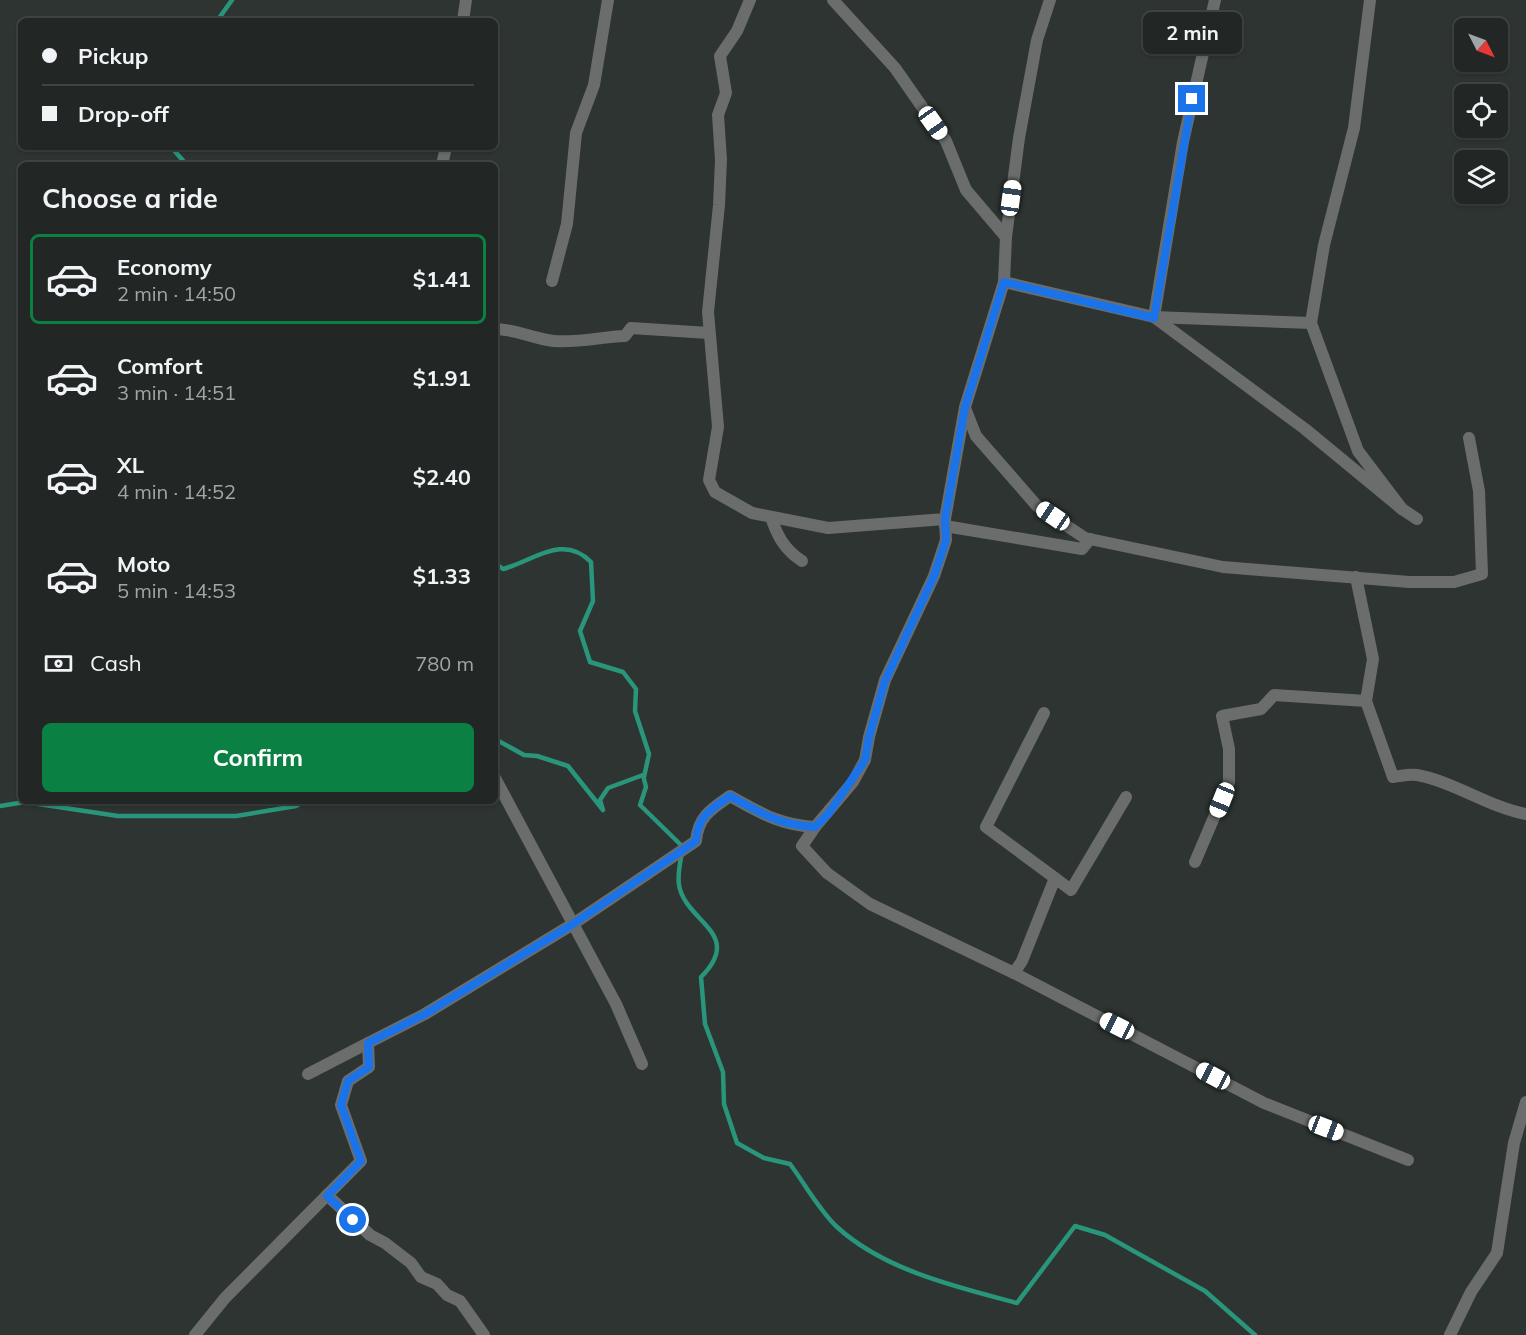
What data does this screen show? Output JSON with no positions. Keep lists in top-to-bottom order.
{
  "north": "bottom right",
  "page": {
    "bubble": "2 min",
    "banner": ["Pickup", "Drop-off"],
    "heading": "Choose a ride",
    "list": [
      {
        "name": "Economy",
        "note": "2 min · 14:50",
        "value": "$1.41"
      },
      {
        "name": "Comfort",
        "note": "3 min · 14:51",
        "value": "$1.91"
      },
      {
        "name": "XL",
        "note": "4 min · 14:52",
        "value": "$2.40"
      },
      {
        "name": "Moto",
        "note": "5 min · 14:53",
        "value": "$1.33"
      }
    ],
    "pay": ["Cash", "780 m"],
    "buttons": "Confirm"
  }
}
